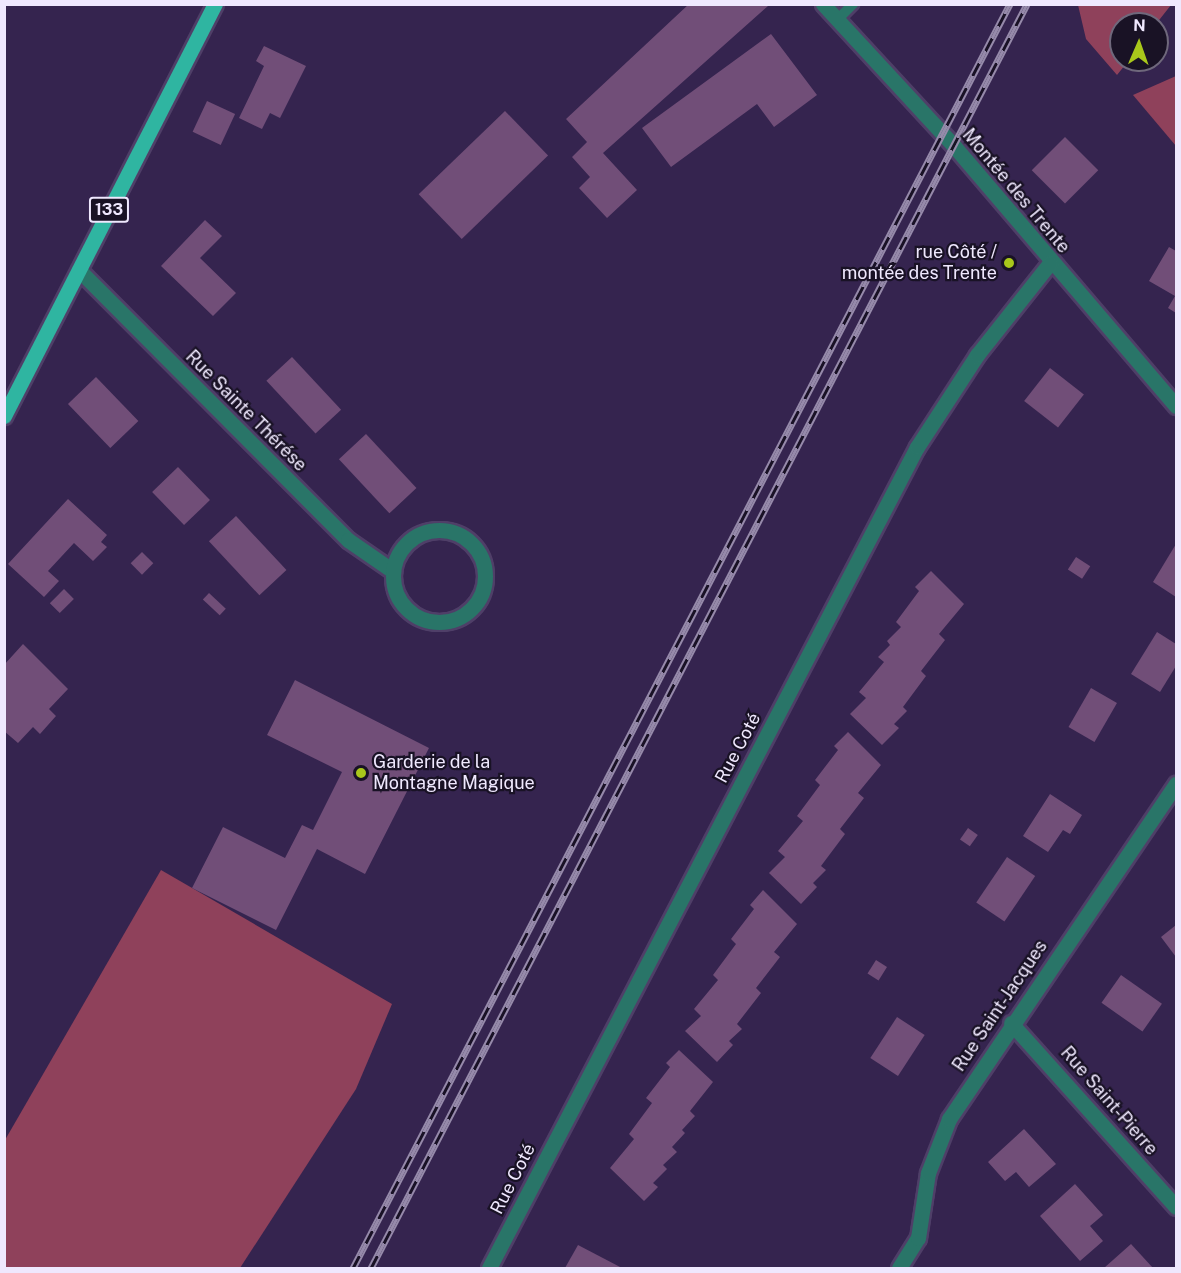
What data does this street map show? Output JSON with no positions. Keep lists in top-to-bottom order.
{
  "streets": {
    "main road": ["133"],
    "street": [
      "Montée des Trente",
      "Rue Sainte Thérése",
      "Rue Coté",
      "Rue Saint-Jacques",
      "Rue Saint-Pierre"
    ]
  },
  "crossings": [
    ["Montée des Trente", "Rue Coté"],
    ["133", "Rue Sainte Thérése"],
    ["Rue Saint-Jacques", "Rue Saint-Pierre"]
  ],
  "places": ["rue Côté / montée des Trente", "Garderie de la Montagne Magique"],
  "north": "top"
}
